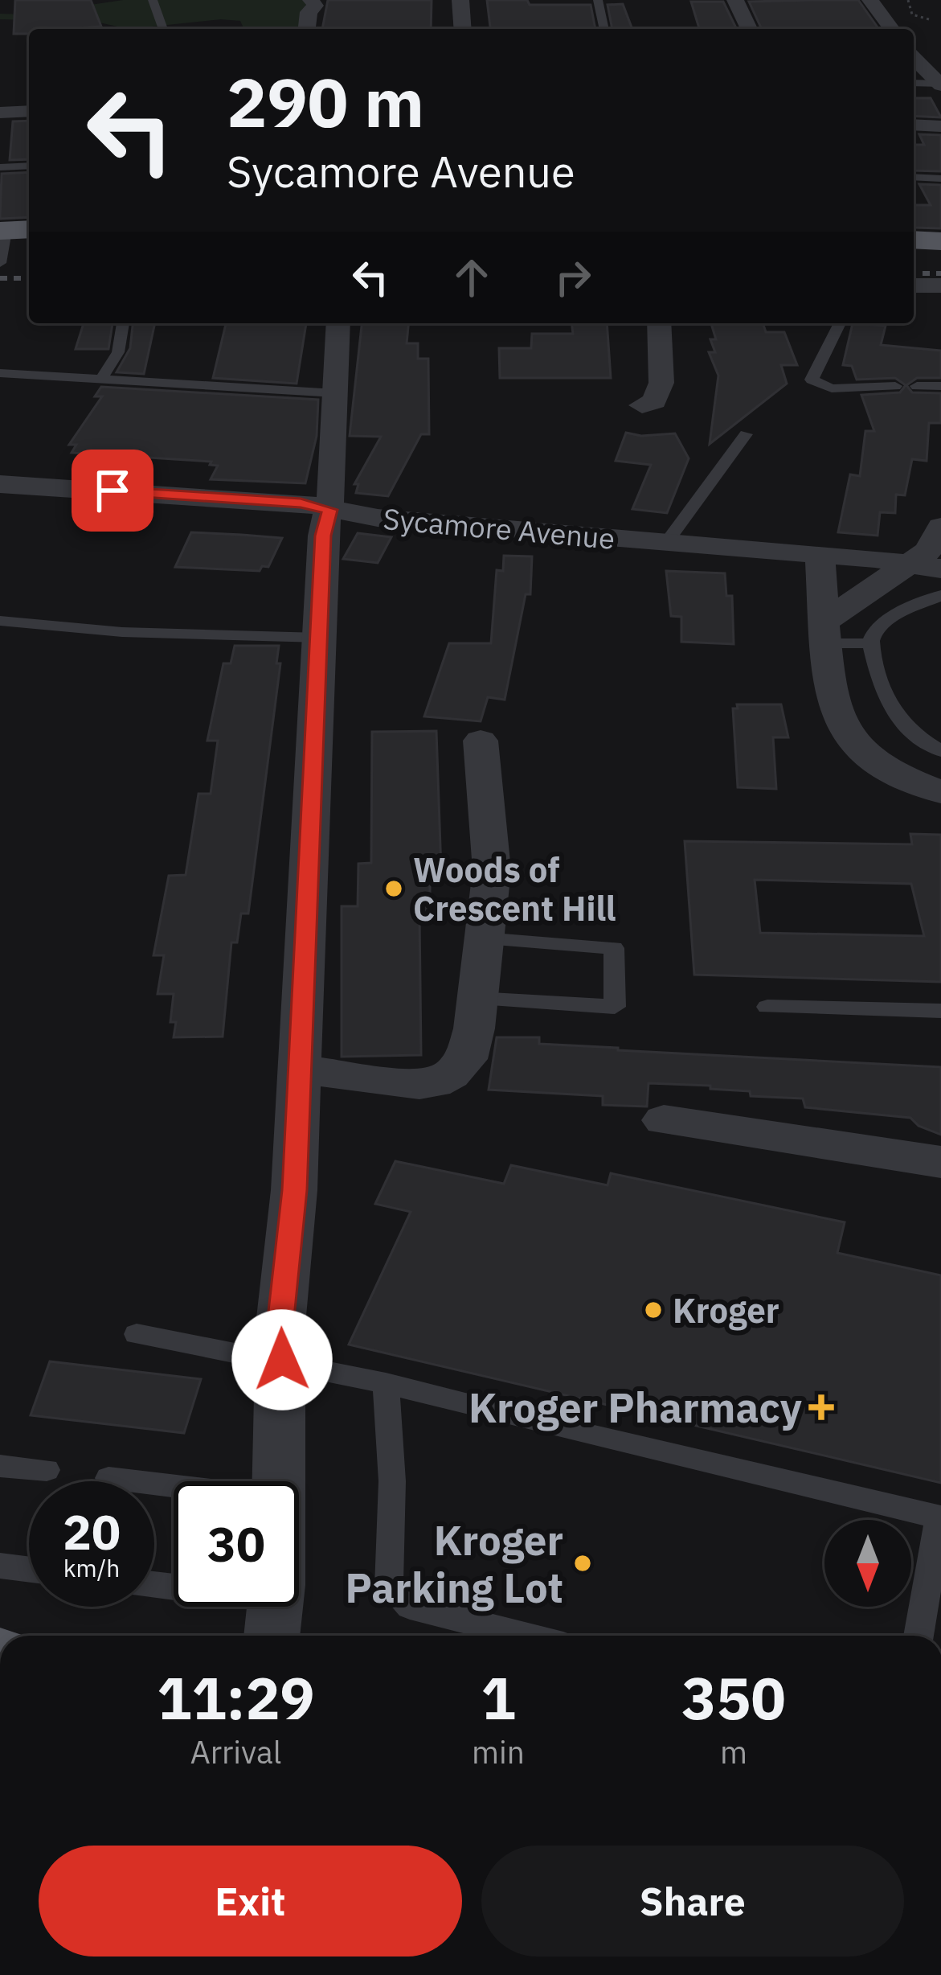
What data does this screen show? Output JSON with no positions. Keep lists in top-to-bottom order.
{
  "streets": {
    "street": ["Sycamore Avenue"]
  },
  "places": {
    "other": ["Woods of Crescent Hill", "Kroger", "Kroger Parking Lot"],
    "health": ["Kroger Pharmacy"]
  },
  "north": "bottom",
  "page": {
    "turn": ["290 m", "Sycamore Avenue"],
    "speed": "20 km/h",
    "limit": "30",
    "eta": [
      "11:29",
      "Arrival",
      "1",
      "min",
      "350",
      "m"
    ],
    "buttons": ["Exit", "Share"]
  }
}
